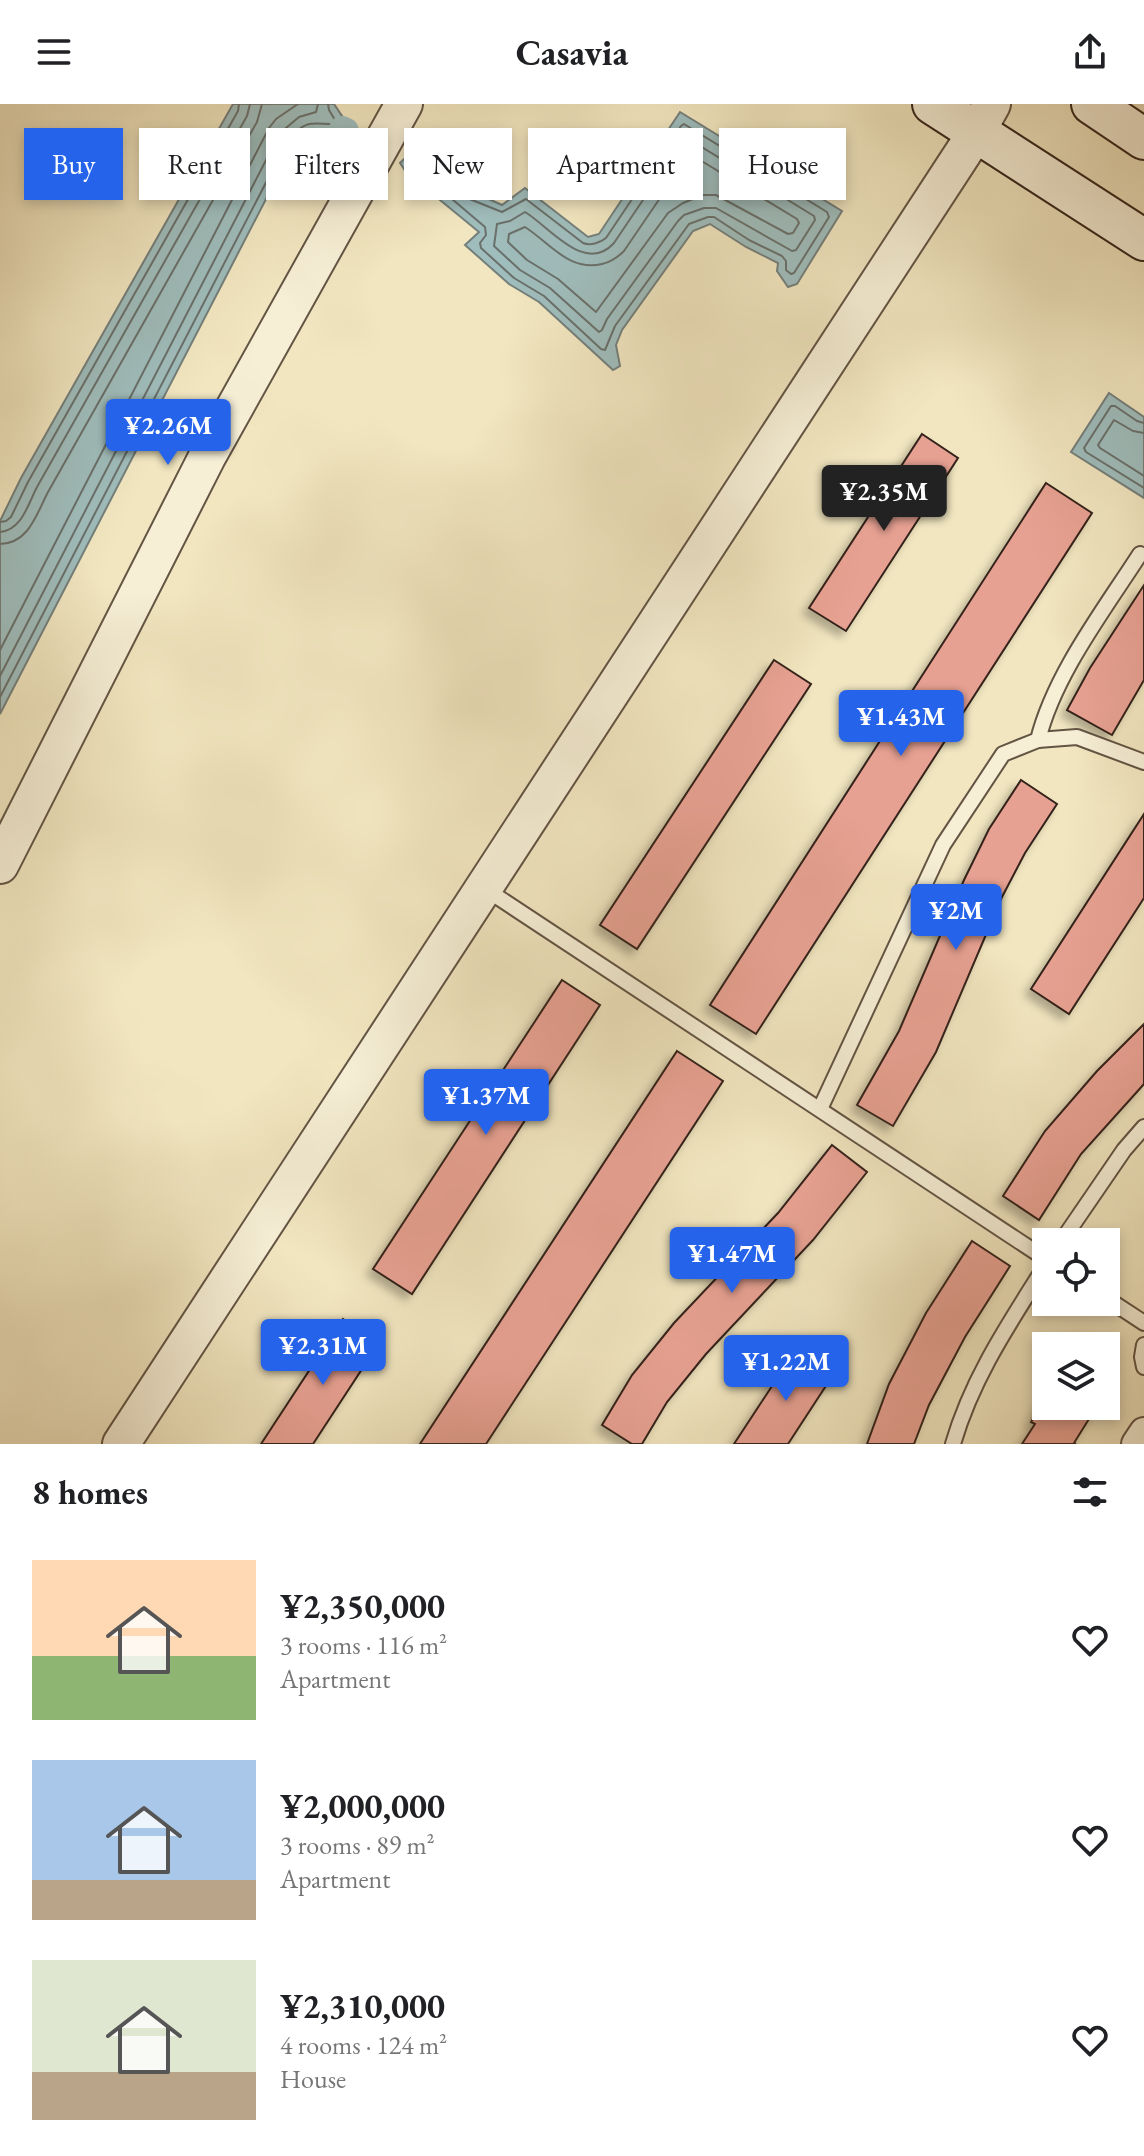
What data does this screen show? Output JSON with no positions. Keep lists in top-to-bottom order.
{
  "page": {
    "header": "Casavia",
    "chip": [
      "Buy",
      "Rent",
      "Filters",
      "New",
      "Apartment",
      "House"
    ],
    "price": [
      "¥2.26M",
      "¥2.35M",
      "¥1.43M",
      "¥2M",
      "¥1.37M",
      "¥1.47M",
      "¥2.31M",
      "¥1.22M"
    ],
    "heading": "8 homes",
    "list": [
      {
        "name": "¥2,350,000",
        "note": "3 rooms · 116 m² · Apartment"
      },
      {
        "name": "¥2,000,000",
        "note": "3 rooms · 89 m² · Apartment"
      },
      {
        "name": "¥2,310,000",
        "note": "4 rooms · 124 m² · House"
      }
    ]
  }
}
